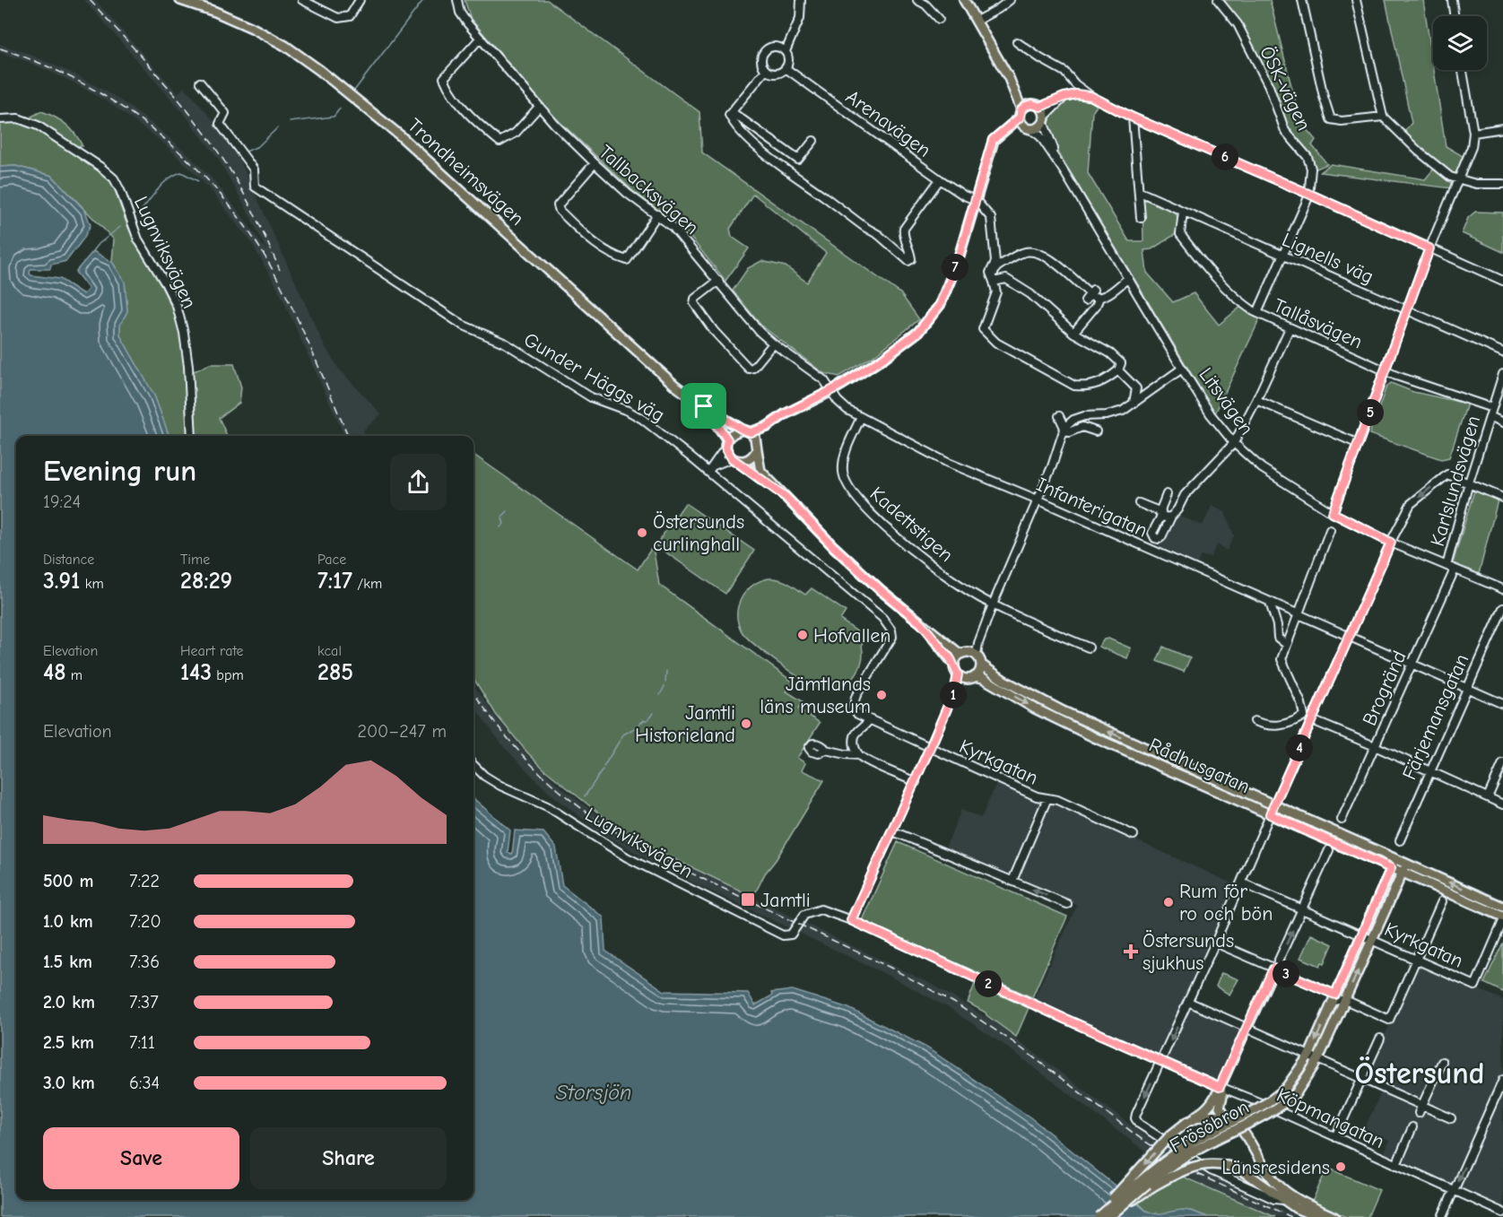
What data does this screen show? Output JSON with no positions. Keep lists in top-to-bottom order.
{
  "streets": {
    "main road": ["Trondheimsvägen", "Rådhusgatan", "Frösöbron"],
    "street": [
      "ÖSK-vägen",
      "Arenavägen",
      "Tallbacksvägen",
      "Lugnviksvägen",
      "Lignells väg",
      "Tallåsvägen",
      "Gunder Häggs väg",
      "Litsvägen",
      "Karlslundsvägen",
      "Infanterigatan",
      "Kadettstigen",
      "Brogränd",
      "Färjemansgatan",
      "Kyrkgatan",
      "Köpmangatan"
    ]
  },
  "crossings": [
    ["ÖSK-vägen", "Lignells väg"],
    ["ÖSK-vägen", "Tallåsvägen"],
    ["Tallbacksvägen", "Infanterigatan"],
    ["Lugnviksvägen", "Köpmangatan"],
    ["Lignells väg", "Tallåsvägen"],
    ["Tallåsvägen", "Karlslundsvägen"],
    ["Gunder Häggs väg", "Kyrkgatan"],
    ["Litsvägen", "Karlslundsvägen"],
    ["Litsvägen", "Brogränd"],
    ["Infanterigatan", "Kadettstigen"],
    ["Infanterigatan", "Brogränd"],
    ["Infanterigatan", "Färjemansgatan"],
    ["Köpmangatan", "Frösöbron"]
  ],
  "districts": ["Östersund"],
  "water": ["Storsjön"],
  "places": {
    "other": [
      "Östersunds curlinghall",
      "Hofvallen",
      "Jämtlands läns museum",
      "Jamtli Historieland",
      "Rum för ro och bön",
      "Länsresidens"
    ],
    "transit": ["Jamtli"],
    "health": ["Östersunds sjukhus"]
  },
  "page": {
    "pins": [
      "6",
      "7",
      "5",
      "1",
      "4",
      "3",
      "2"
    ],
    "heading": ["Evening run", "19:24"],
    "stats": [
      ["Distance", "3.91 km"],
      ["Time", "28:29"],
      ["Pace", "7:17 /km"],
      ["Elevation", "48 m"],
      ["Heart rate", "143 bpm"],
      ["kcal", "285"]
    ],
    "chart": ["Elevation", "200–247 m"],
    "list": [
      {
        "name": "500 m",
        "note": "7:22"
      },
      {
        "name": "1.0 km",
        "note": "7:20"
      },
      {
        "name": "1.5 km",
        "note": "7:36"
      },
      {
        "name": "2.0 km",
        "note": "7:37"
      },
      {
        "name": "2.5 km",
        "note": "7:11"
      },
      {
        "name": "3.0 km",
        "note": "6:34"
      }
    ],
    "buttons": ["Save", "Share"]
  }
}
